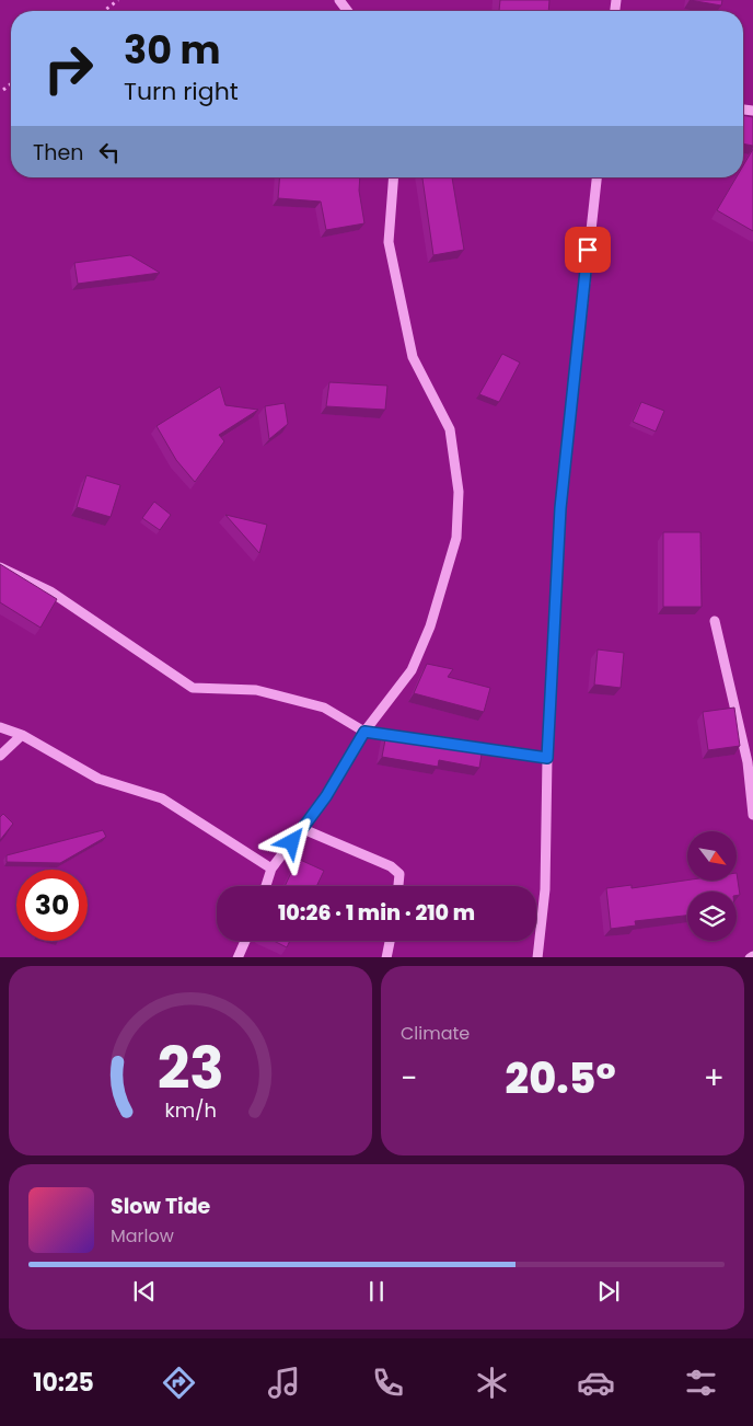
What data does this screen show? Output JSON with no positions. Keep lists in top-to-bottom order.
{
  "north": "bottom right",
  "page": {
    "turn": ["30 m", "Turn right"],
    "then": "Then",
    "limit": "30",
    "trip": "10:26 · 1 min · 210 m",
    "tile": "Climate",
    "heat": ["−", "20.5°", "+"],
    "song": ["Slow Tide", "Marlow"],
    "tabs": "10:25",
    "gauge": ["23", "km/h"]
  }
}
